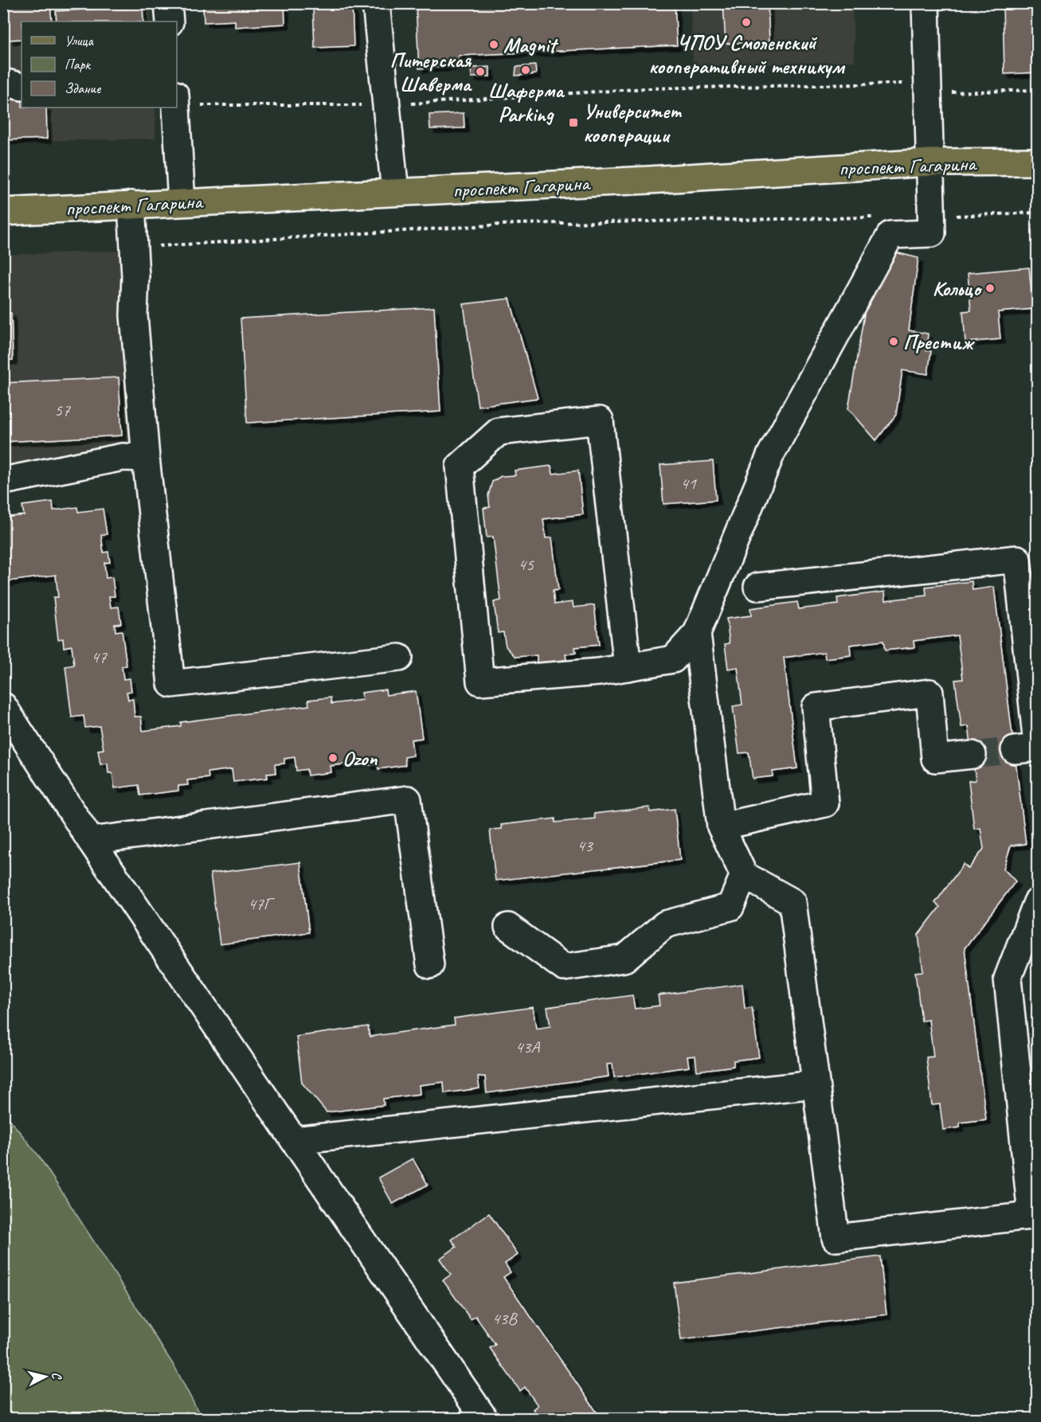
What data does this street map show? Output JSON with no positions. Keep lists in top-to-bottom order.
{
  "streets": {
    "main road": ["проспект Гагарина"]
  },
  "places": {
    "other": [
      "ЧПОУ Смоленский кооперативный техникум",
      "Magnit",
      "Шаферма Parking",
      "Питерская Шаверма",
      "Кольцо",
      "Престиж",
      "Ozon"
    ],
    "transit": ["Университет кооперации"]
  },
  "house_numbers": [
    "57",
    "41",
    "45",
    "47",
    "43",
    "47Г",
    "43А",
    "43В"
  ],
  "legend": ["Улица", "Парк", "Здание"],
  "north": "right"
}
